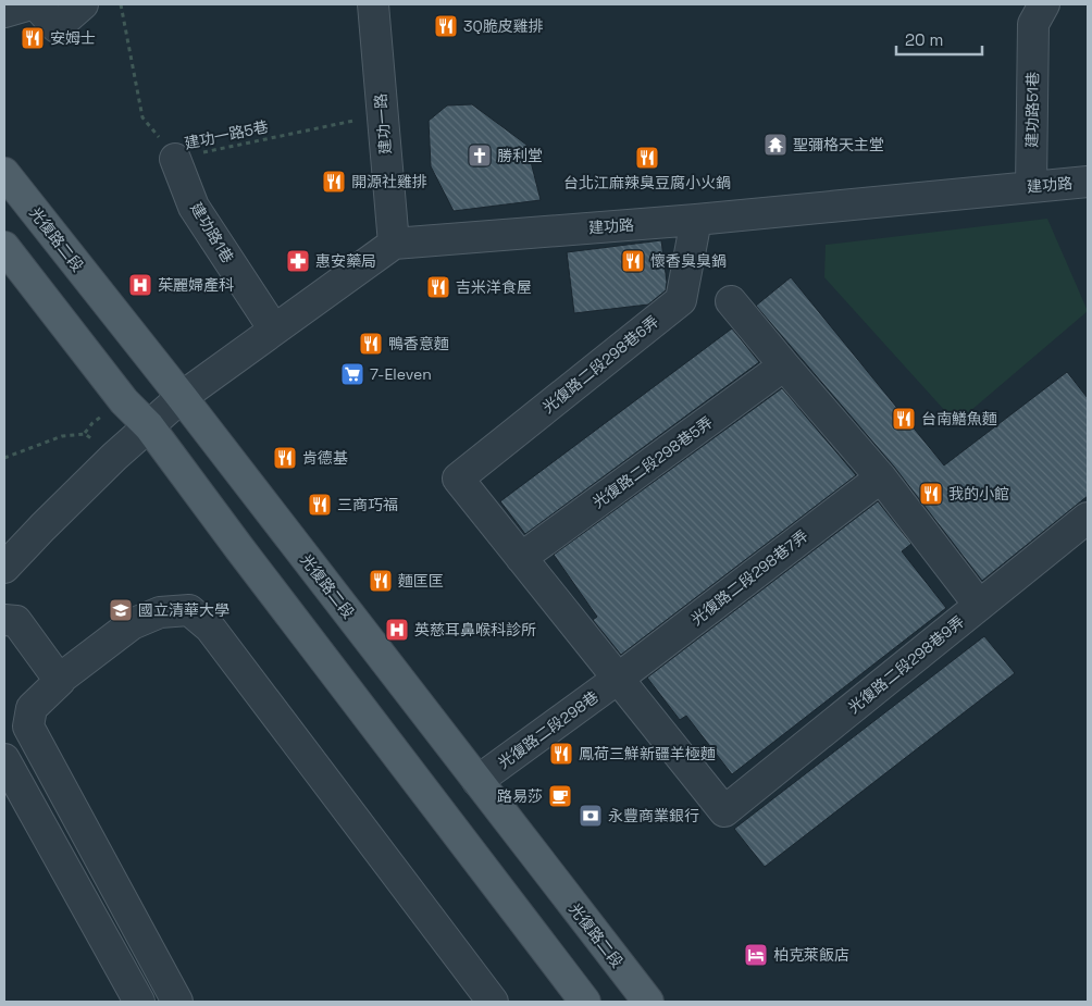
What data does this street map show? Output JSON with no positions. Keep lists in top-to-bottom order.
{
  "streets": {
    "main road": ["光復路二段"],
    "street": [
      "建功路51巷",
      "建功一路",
      "建功路",
      "建功路1巷",
      "光復路二段298巷6弄",
      "光復路二段298巷5弄",
      "光復路二段298巷7弄",
      "光復路二段298巷9弄",
      "光復路二段298巷"
    ],
    "path": ["建功一路5巷"]
  },
  "crossings": [
    ["建功路51巷", "建功路"],
    ["建功一路", "建功一路5巷"],
    ["建功一路", "建功路"],
    ["建功一路5巷", "建功路1巷"],
    ["建功路", "光復路二段298巷6弄"],
    ["光復路二段", "光復路二段298巷"],
    ["光復路二段298巷6弄", "光復路二段298巷5弄"],
    ["光復路二段298巷7弄", "光復路二段298巷9弄"],
    ["光復路二段298巷7弄", "光復路二段298巷"],
    ["光復路二段298巷9弄", "光復路二段298巷"]
  ],
  "places": {
    "restaurant": [
      "3Q脆皮雞排",
      "安姆士",
      "台北江麻辣臭豆腐小火鍋",
      "開源社雞排",
      "懷香臭臭鍋",
      "吉米洋食屋",
      "鴨香意麵",
      "台南鱔魚麵",
      "肯德基",
      "我的小館",
      "三商巧福",
      "麵匡匡",
      "鳳荷三鮮新疆羊極麵"
    ],
    "temple": ["聖彌格天主堂"],
    "church": ["勝利堂"],
    "pharmacy": ["惠安藥局"],
    "hospital": ["茱麗婦產科", "英慈耳鼻喉科診所"],
    "supermarket": ["7-Eleven"],
    "school or university": ["國立清華大學"],
    "cafe": ["路易莎"],
    "bank": ["永豐商業銀行"],
    "hotel": ["柏克萊飯店"]
  },
  "scale_bar": "20 m"
}
